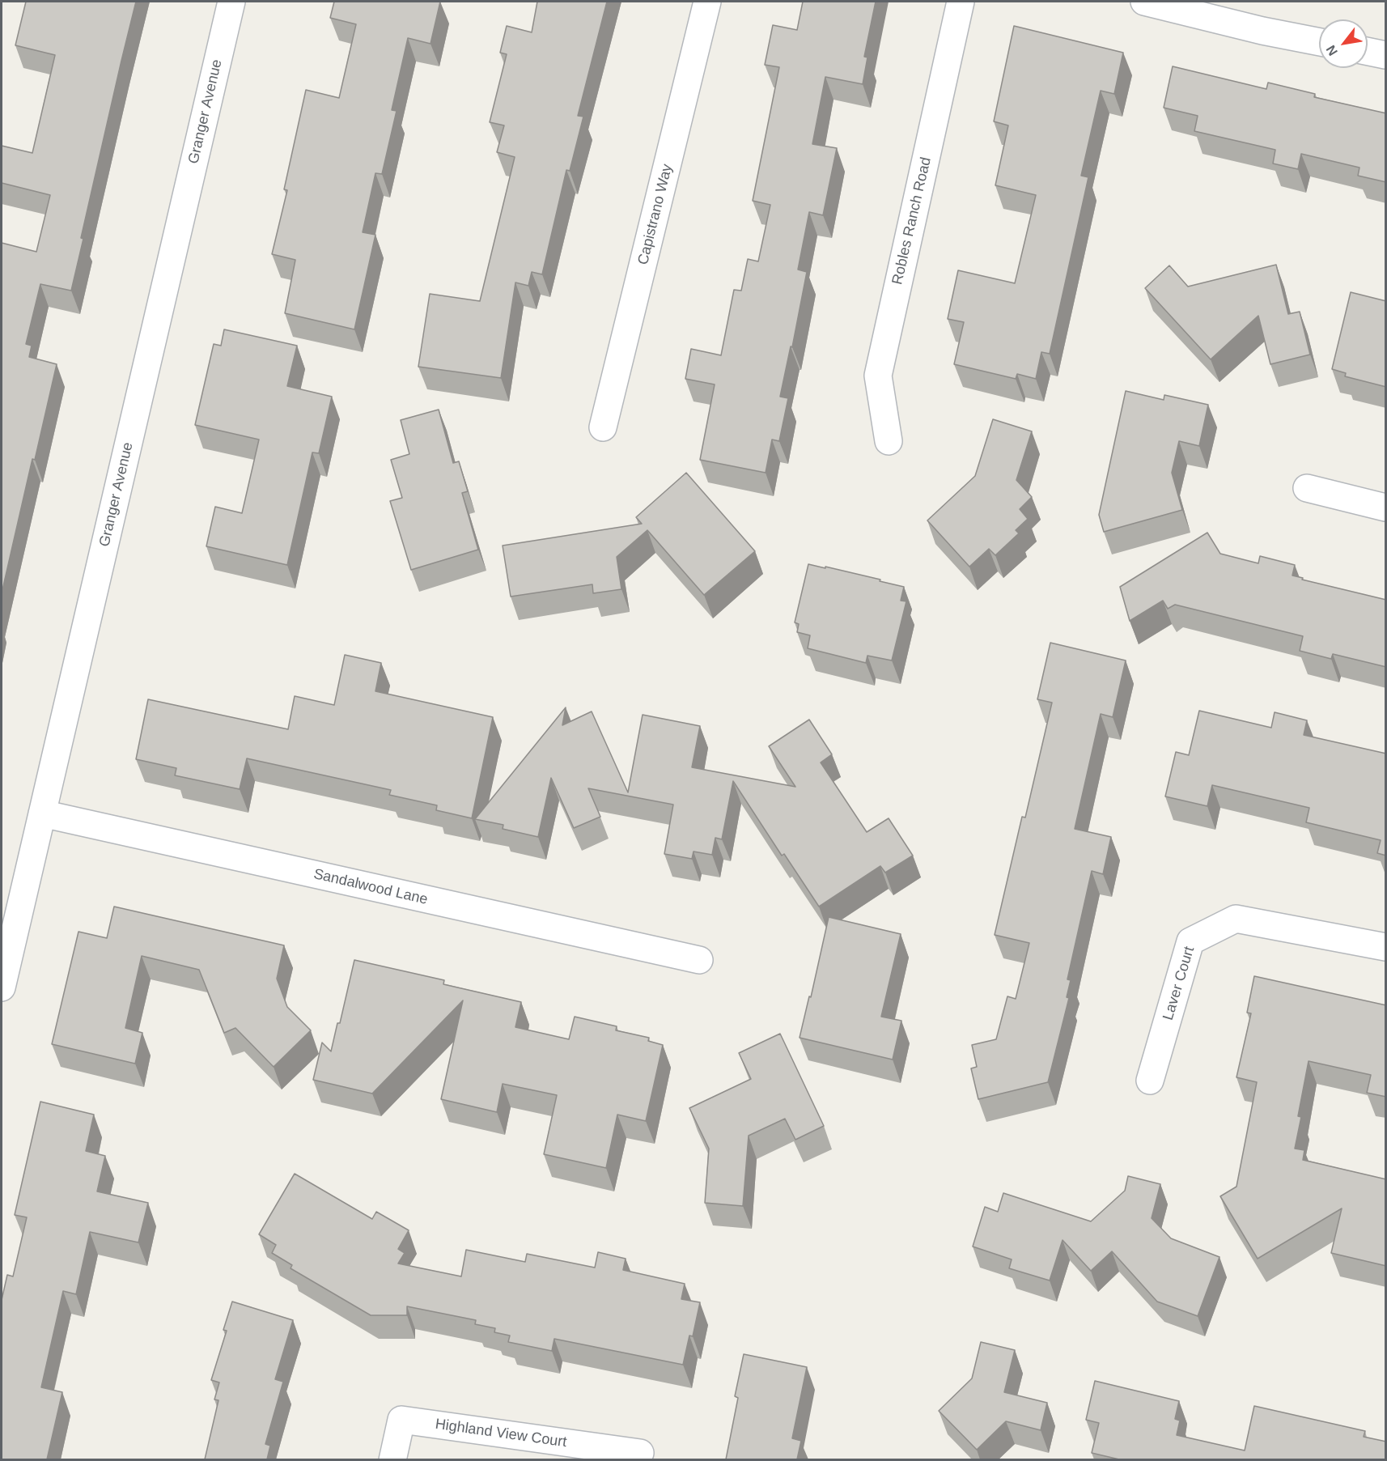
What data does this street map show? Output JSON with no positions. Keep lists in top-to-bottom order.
{
  "streets": {
    "street": [
      "Granger Avenue",
      "Capistrano Way",
      "Robles Ranch Road",
      "Sandalwood Lane",
      "Laver Court",
      "Highland View Court"
    ]
  },
  "crossings": [
    ["Granger Avenue", "Sandalwood Lane"]
  ],
  "north": "bottom left"
}
